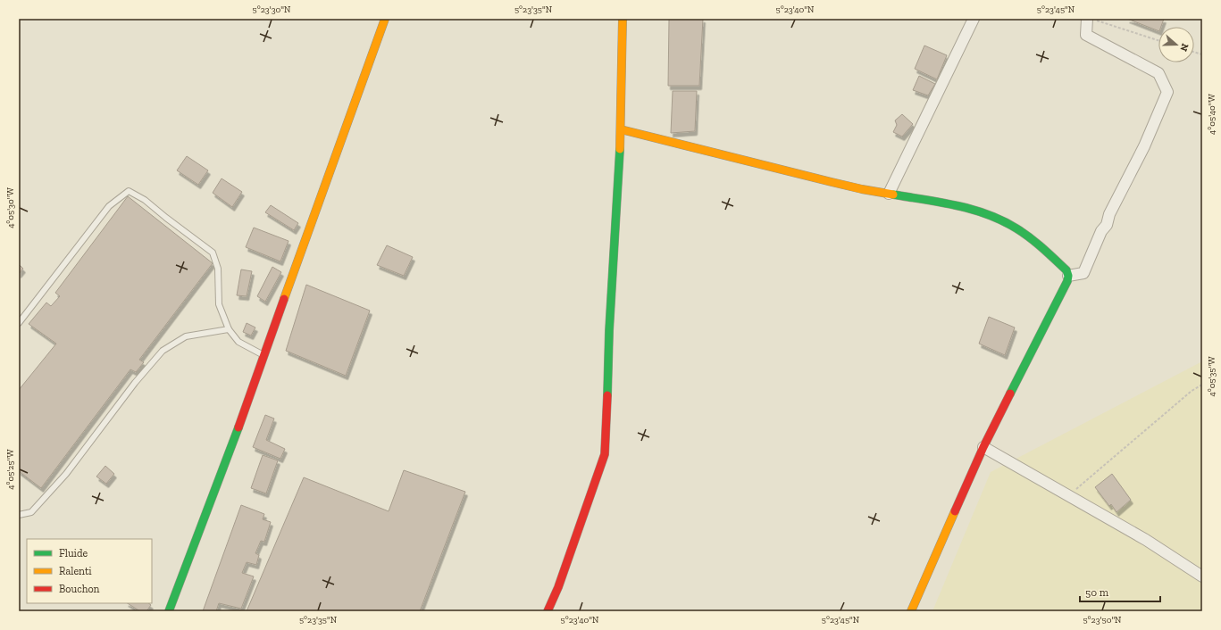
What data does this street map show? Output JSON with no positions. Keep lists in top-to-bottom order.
{
  "legend": ["Fluide", "Ralenti", "Bouchon"],
  "scale_bar": "50 m",
  "north": "right",
  "coordinates": [
    "5°23'30\"N",
    "5°23'35\"N",
    "5°23'40\"N",
    "5°23'45\"N",
    "4°05'40\"W",
    "4°05'30\"W",
    "4°05'35\"W",
    "4°05'25\"W",
    "5°23'50\"N"
  ]
}
